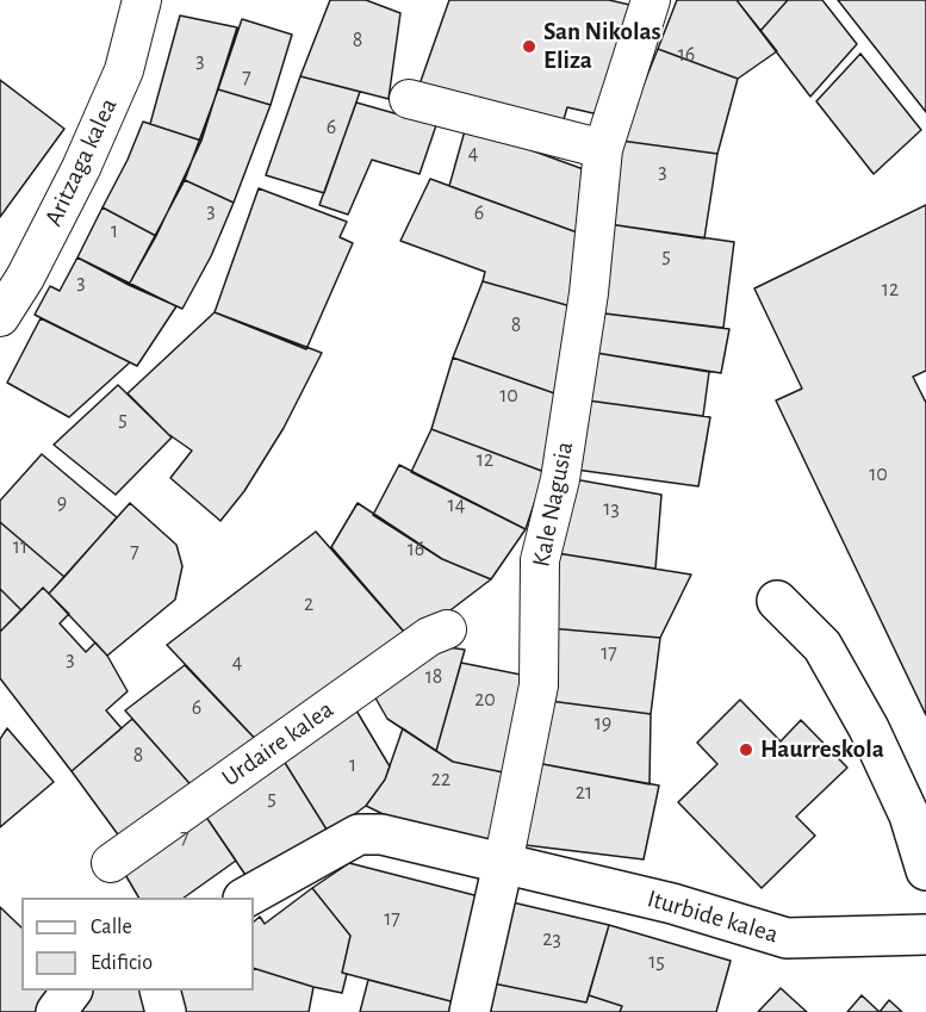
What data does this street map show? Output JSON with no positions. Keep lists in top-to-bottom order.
{
  "streets": {
    "street": [
      "Aritzaga kalea",
      "Kale Nagusia",
      "Urdaire kalea",
      "Iturbide kalea"
    ]
  },
  "crossings": [
    ["Kale Nagusia", "Iturbide kalea"]
  ],
  "places": ["San Nikolas Eliza", "Haurreskola"],
  "house_numbers": [
    "8",
    "16",
    "3",
    "7",
    "6",
    "4",
    "3",
    "3",
    "6",
    "1",
    "5",
    "3",
    "12",
    "8",
    "10",
    "5",
    "12",
    "10",
    "9",
    "14",
    "13",
    "11",
    "16",
    "7",
    "2",
    "17",
    "3",
    "4",
    "18",
    "20",
    "6",
    "19",
    "8",
    "1",
    "22",
    "21",
    "5",
    "7",
    "17",
    "23",
    "15"
  ],
  "legend": ["Calle", "Edificio"]
}
